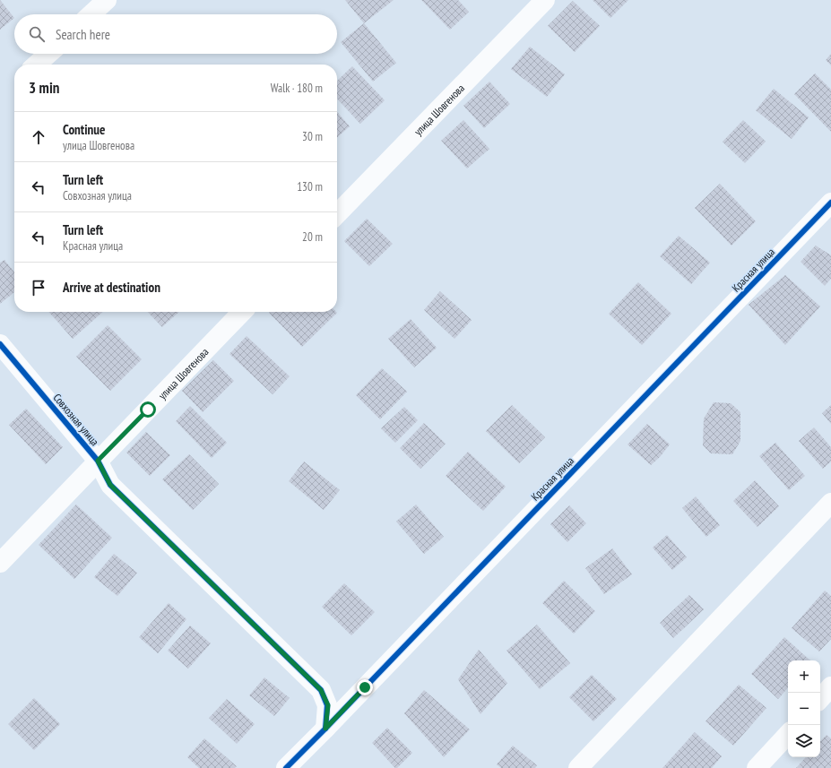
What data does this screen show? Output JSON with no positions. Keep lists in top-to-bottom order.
{
  "streets": {
    "street": ["улица Шовгенова", "Красная улица", "Совхозная улица"]
  },
  "crossings": [
    ["улица Шовгенова", "Совхозная улица"],
    ["Красная улица", "Совхозная улица"]
  ],
  "page": {
    "search": "Search here",
    "heading": ["3 min", "Walk · 180 m"],
    "list": [
      ["Continue", "улица Шовгенова", "30 m"],
      ["Turn left", "Совхозная улица", "130 m"],
      ["Turn left", "Красная улица", "20 m"],
      "Arrive at destination"
    ],
    "map_buttons": ["+", "−"]
  }
}
